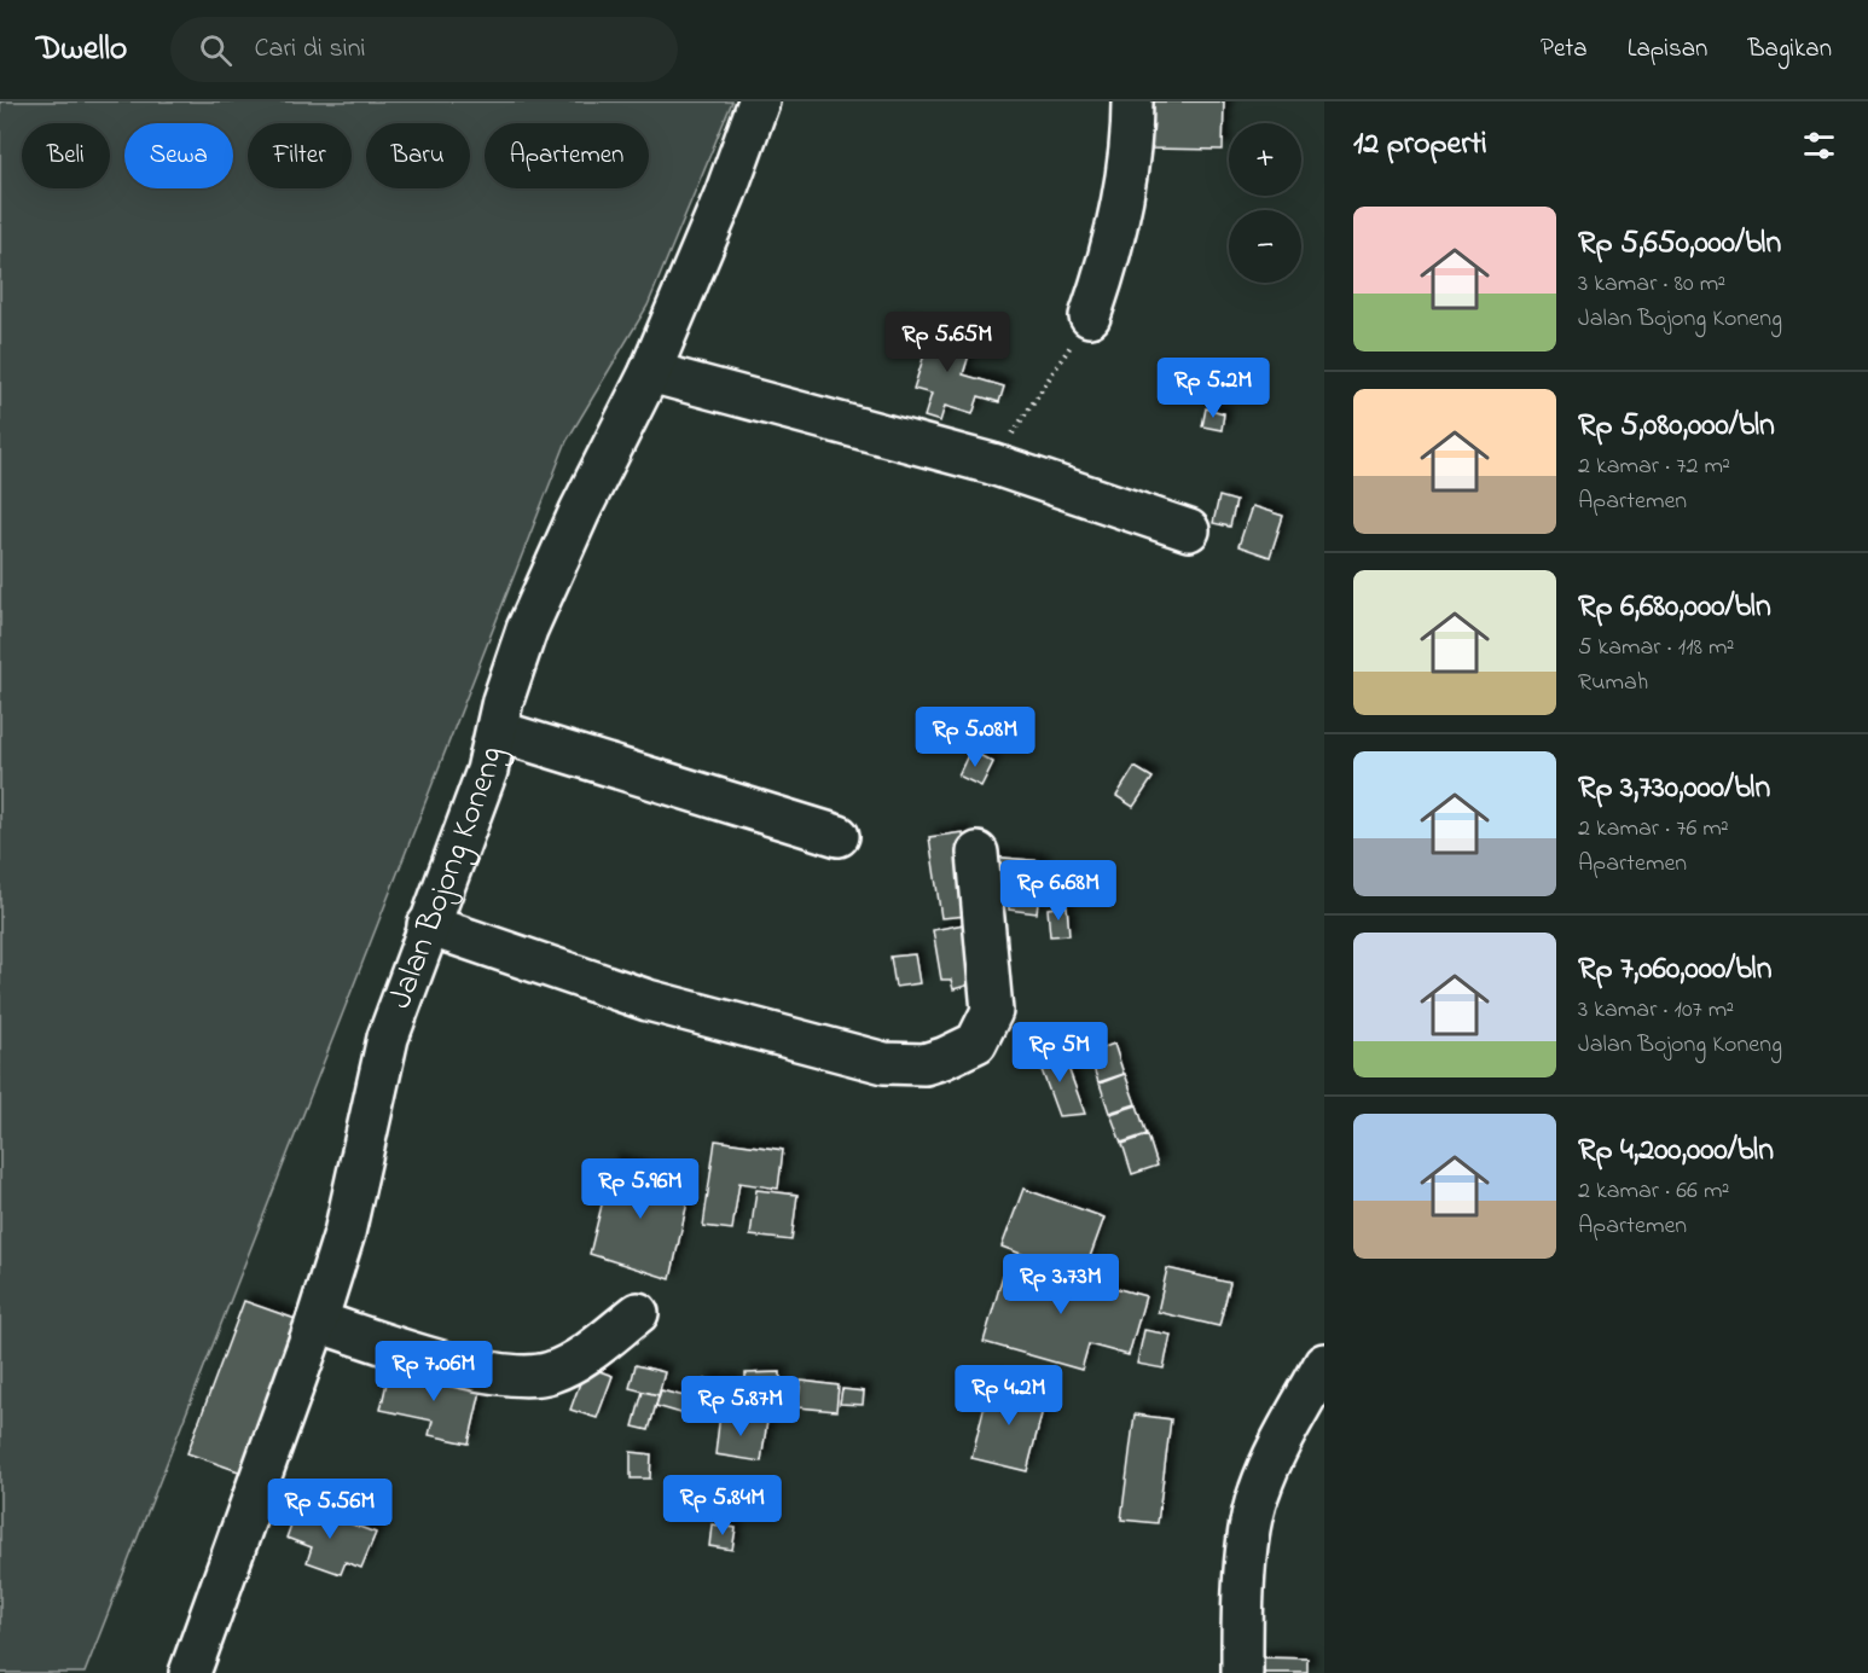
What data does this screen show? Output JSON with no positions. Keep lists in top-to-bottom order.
{
  "streets": {
    "street": ["Jalan Bojong Koneng"]
  },
  "page": {
    "header": "Dwello",
    "search": "Cari di sini",
    "nav": ["Peta", "Lapisan", "Bagikan"],
    "heading": "12 properti",
    "map_buttons": ["+", "−"],
    "chip": [
      "Beli",
      "Sewa",
      "Filter",
      "Baru",
      "Apartemen"
    ],
    "list": [
      {
        "name": "Rp 5,650,000/bln",
        "note": "3 kamar · 80 m² · Jalan Bojong Koneng"
      },
      {
        "name": "Rp 5,080,000/bln",
        "note": "2 kamar · 72 m² · Apartemen"
      },
      {
        "name": "Rp 6,680,000/bln",
        "note": "5 kamar · 118 m² · Rumah"
      },
      {
        "name": "Rp 3,730,000/bln",
        "note": "2 kamar · 76 m² · Apartemen"
      },
      {
        "name": "Rp 7,060,000/bln",
        "note": "3 kamar · 107 m² · Jalan Bojong Koneng"
      },
      {
        "name": "Rp 4,200,000/bln",
        "note": "2 kamar · 66 m² · Apartemen"
      }
    ],
    "price": [
      "Rp 5.65M",
      "Rp 5.2M",
      "Rp 5.08M",
      "Rp 6.68M",
      "Rp 5M",
      "Rp 5.96M",
      "Rp 3.73M",
      "Rp 7.06M",
      "Rp 4.2M",
      "Rp 5.87M",
      "Rp 5.84M",
      "Rp 5.56M"
    ]
  }
}
